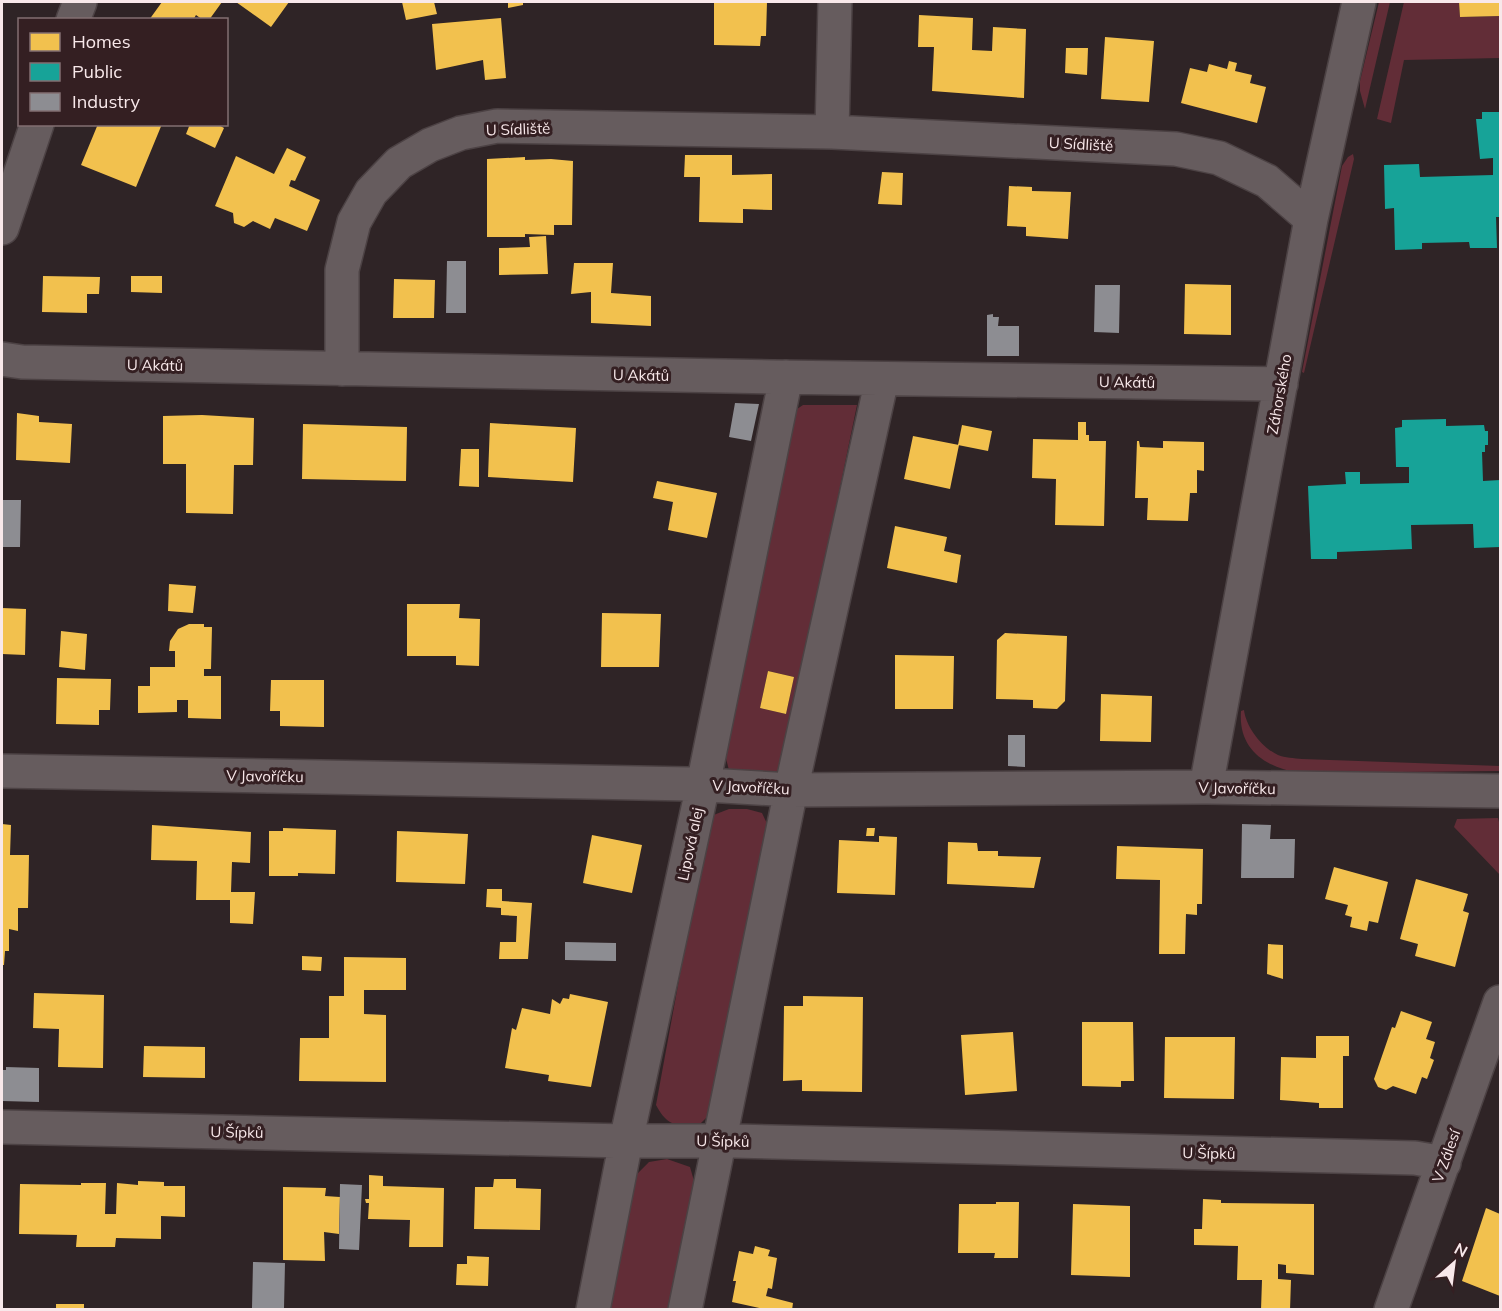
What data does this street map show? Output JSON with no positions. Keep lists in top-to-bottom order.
{
  "streets": {
    "street": [
      "U Sídliště",
      "U Akátů",
      "Záhorského",
      "V Javoříčku",
      "Lipová alej",
      "U Šípků",
      "V Zálesí"
    ]
  },
  "crossings": [
    ["U Sídliště", "U Akátů"],
    ["U Sídliště", "Záhorského"],
    ["U Akátů", "Záhorského"],
    ["U Akátů", "Lipová alej"],
    ["Záhorského", "V Javoříčku"],
    ["V Javoříčku", "Lipová alej"],
    ["Lipová alej", "U Šípků"],
    ["U Šípků", "V Zálesí"]
  ],
  "legend": ["Homes", "Public", "Industry"],
  "north": "top right"
}
